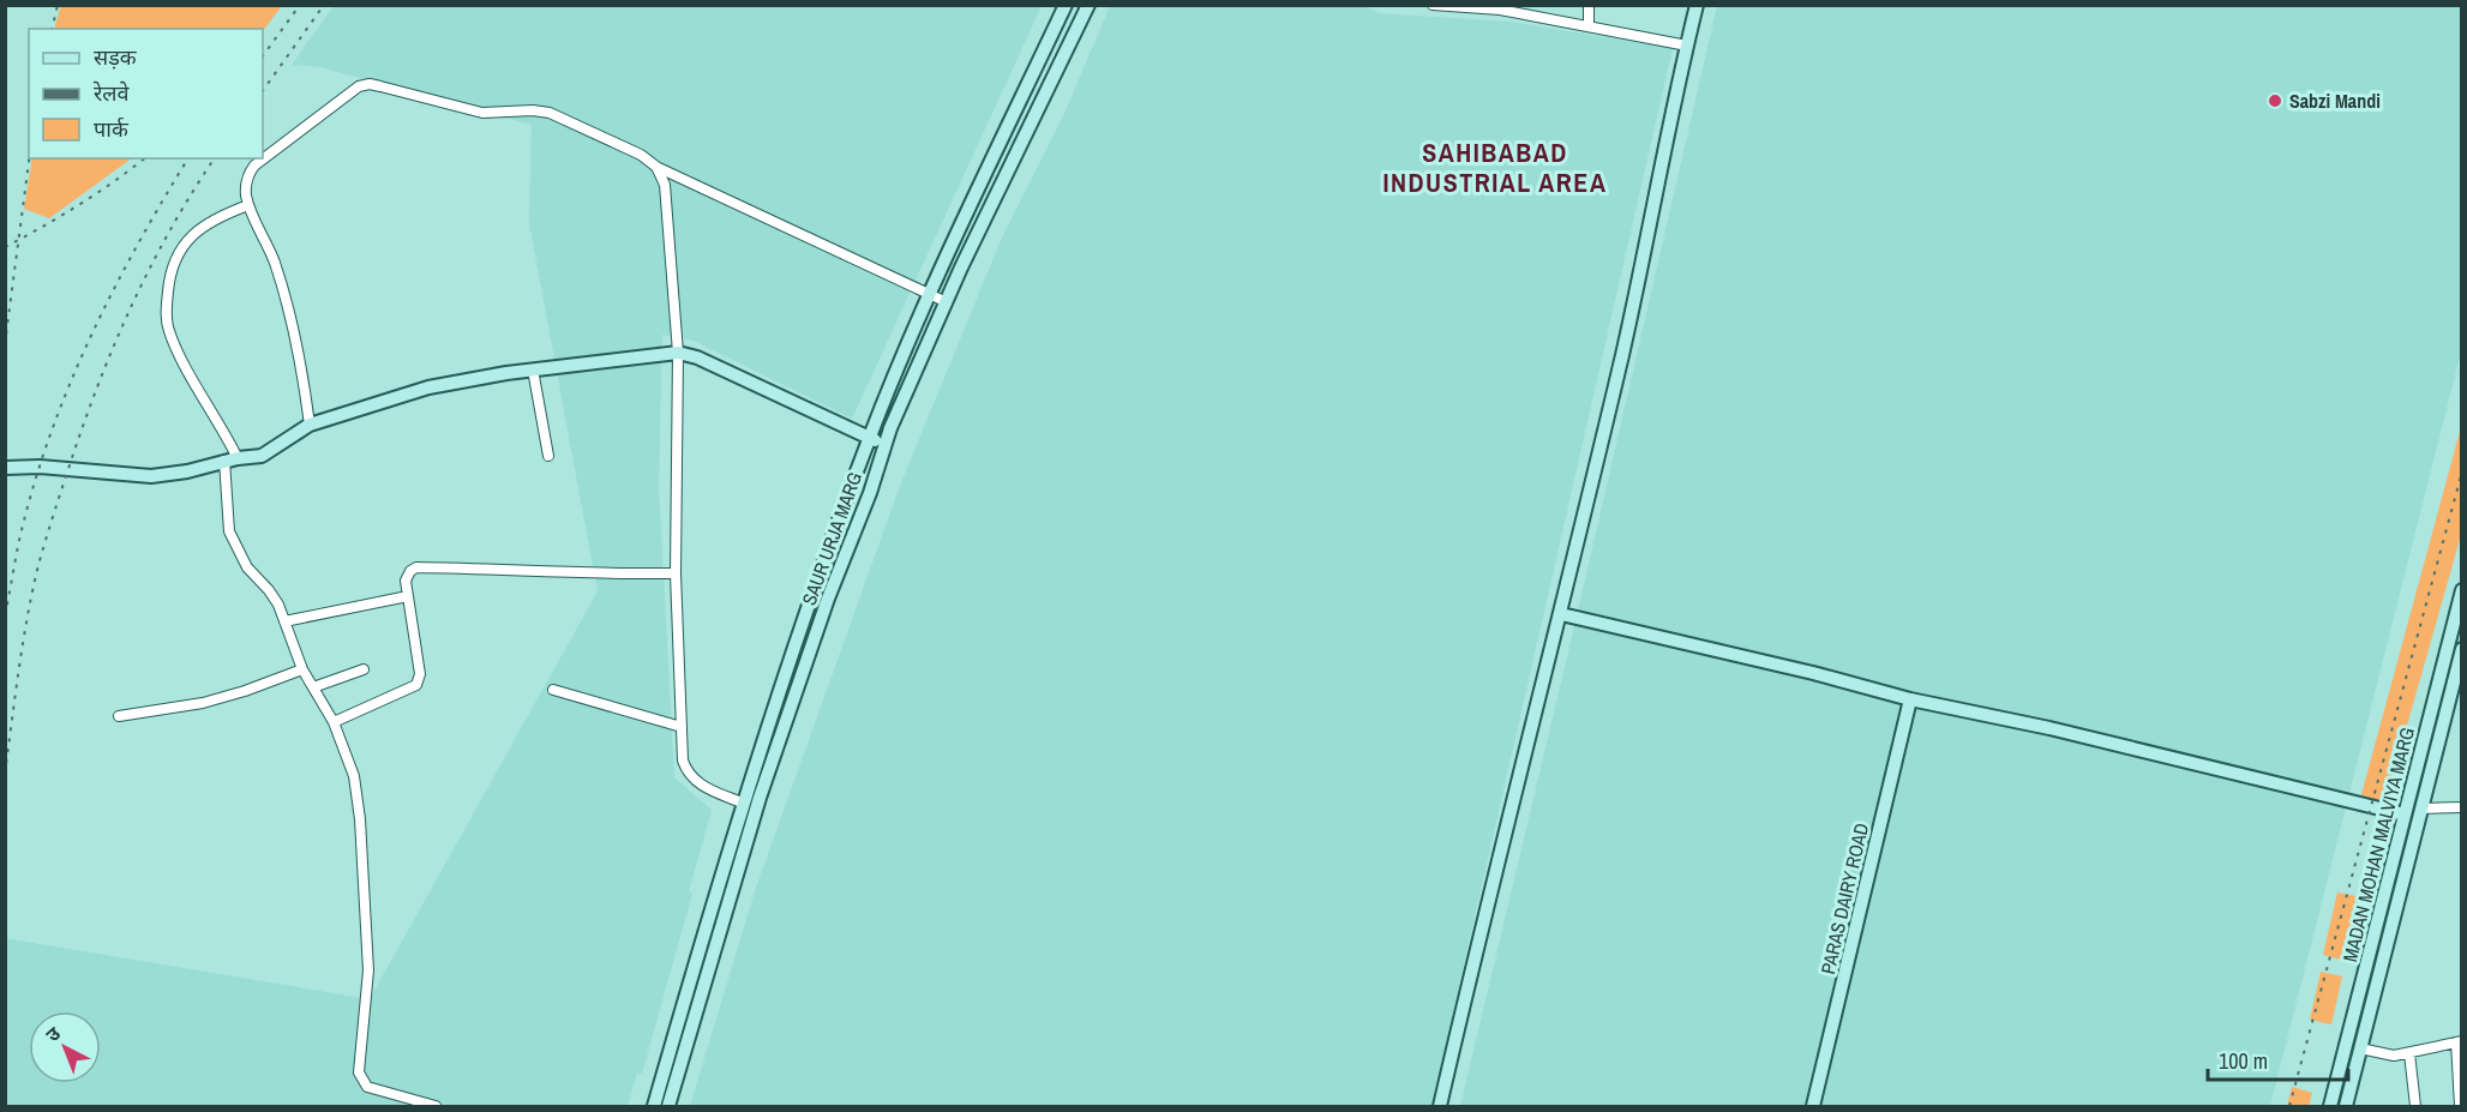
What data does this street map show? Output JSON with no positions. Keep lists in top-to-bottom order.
{
  "streets": {
    "street": ["SAUR URJA MARG", "MADAN MOHAN MALVIYA MARG", "PARAS DAIRY ROAD"]
  },
  "districts": ["SAHIBABAD INDUSTRIAL AREA"],
  "places": ["Sabzi Mandi"],
  "legend": ["सड़क", "रेलवे", "पार्क"],
  "scale_bar": "100 m",
  "north": "top left"
}
